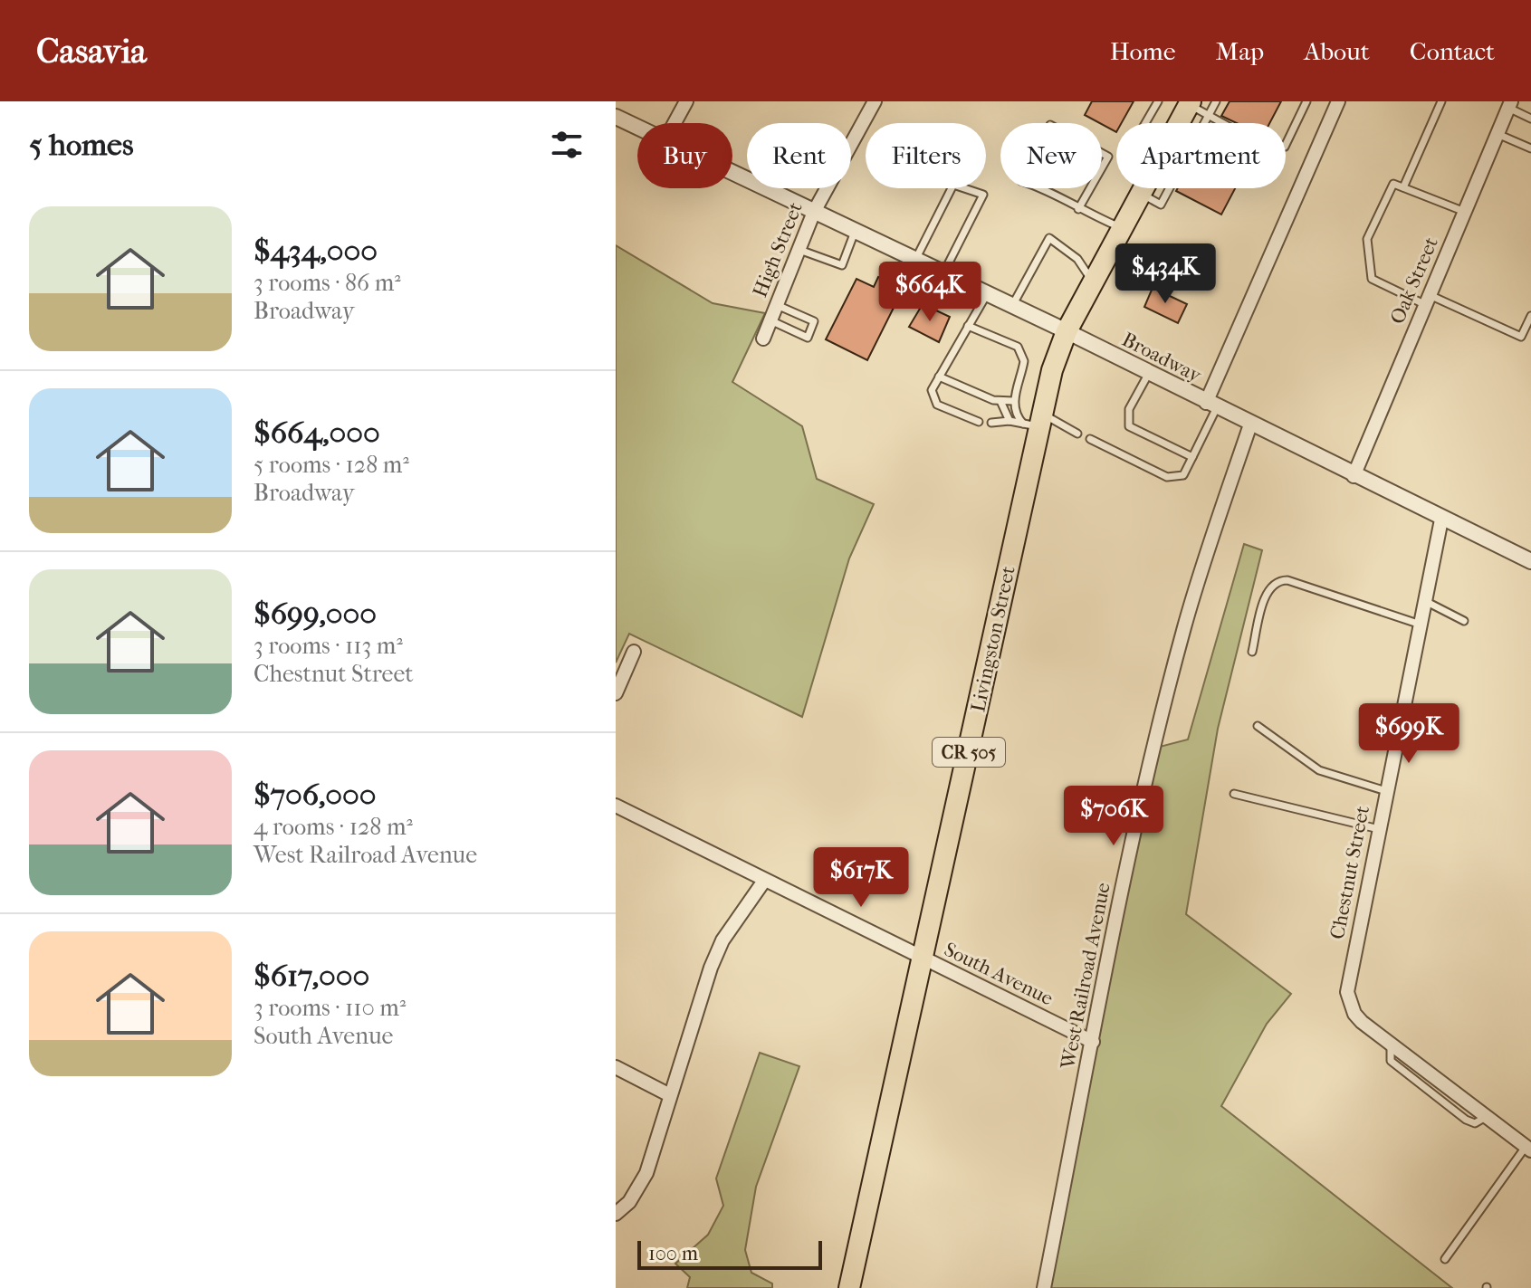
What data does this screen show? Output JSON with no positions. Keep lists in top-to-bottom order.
{
  "streets": {
    "main road": ["Livingston Street", "CR 505"],
    "street": [
      "High Street",
      "Oak Street",
      "Broadway",
      "Chestnut Street",
      "South Avenue",
      "West Railroad Avenue"
    ]
  },
  "crossings": [
    ["High Street", "Broadway"],
    ["Oak Street", "Broadway"],
    ["Broadway", "Livingston Street"],
    ["Broadway", "Chestnut Street"],
    ["Broadway", "West Railroad Avenue"],
    ["Livingston Street", "South Avenue"],
    ["South Avenue", "West Railroad Avenue"]
  ],
  "scale_bar": "100 m",
  "page": {
    "header": "Casavia",
    "nav": [
      "Home",
      "Map",
      "About",
      "Contact"
    ],
    "heading": "5 homes",
    "chip": [
      "Buy",
      "Rent",
      "Filters",
      "New",
      "Apartment"
    ],
    "list": [
      {
        "name": "$434,000",
        "note": "3 rooms · 86 m² · Broadway"
      },
      {
        "name": "$664,000",
        "note": "5 rooms · 128 m² · Broadway"
      },
      {
        "name": "$699,000",
        "note": "3 rooms · 113 m² · Chestnut Street"
      },
      {
        "name": "$706,000",
        "note": "4 rooms · 128 m² · West Railroad Avenue"
      },
      {
        "name": "$617,000",
        "note": "3 rooms · 110 m² · South Avenue"
      }
    ],
    "price": [
      "$434K",
      "$664K",
      "$699K",
      "$706K",
      "$617K"
    ],
    "scale": "100 m"
  }
}
